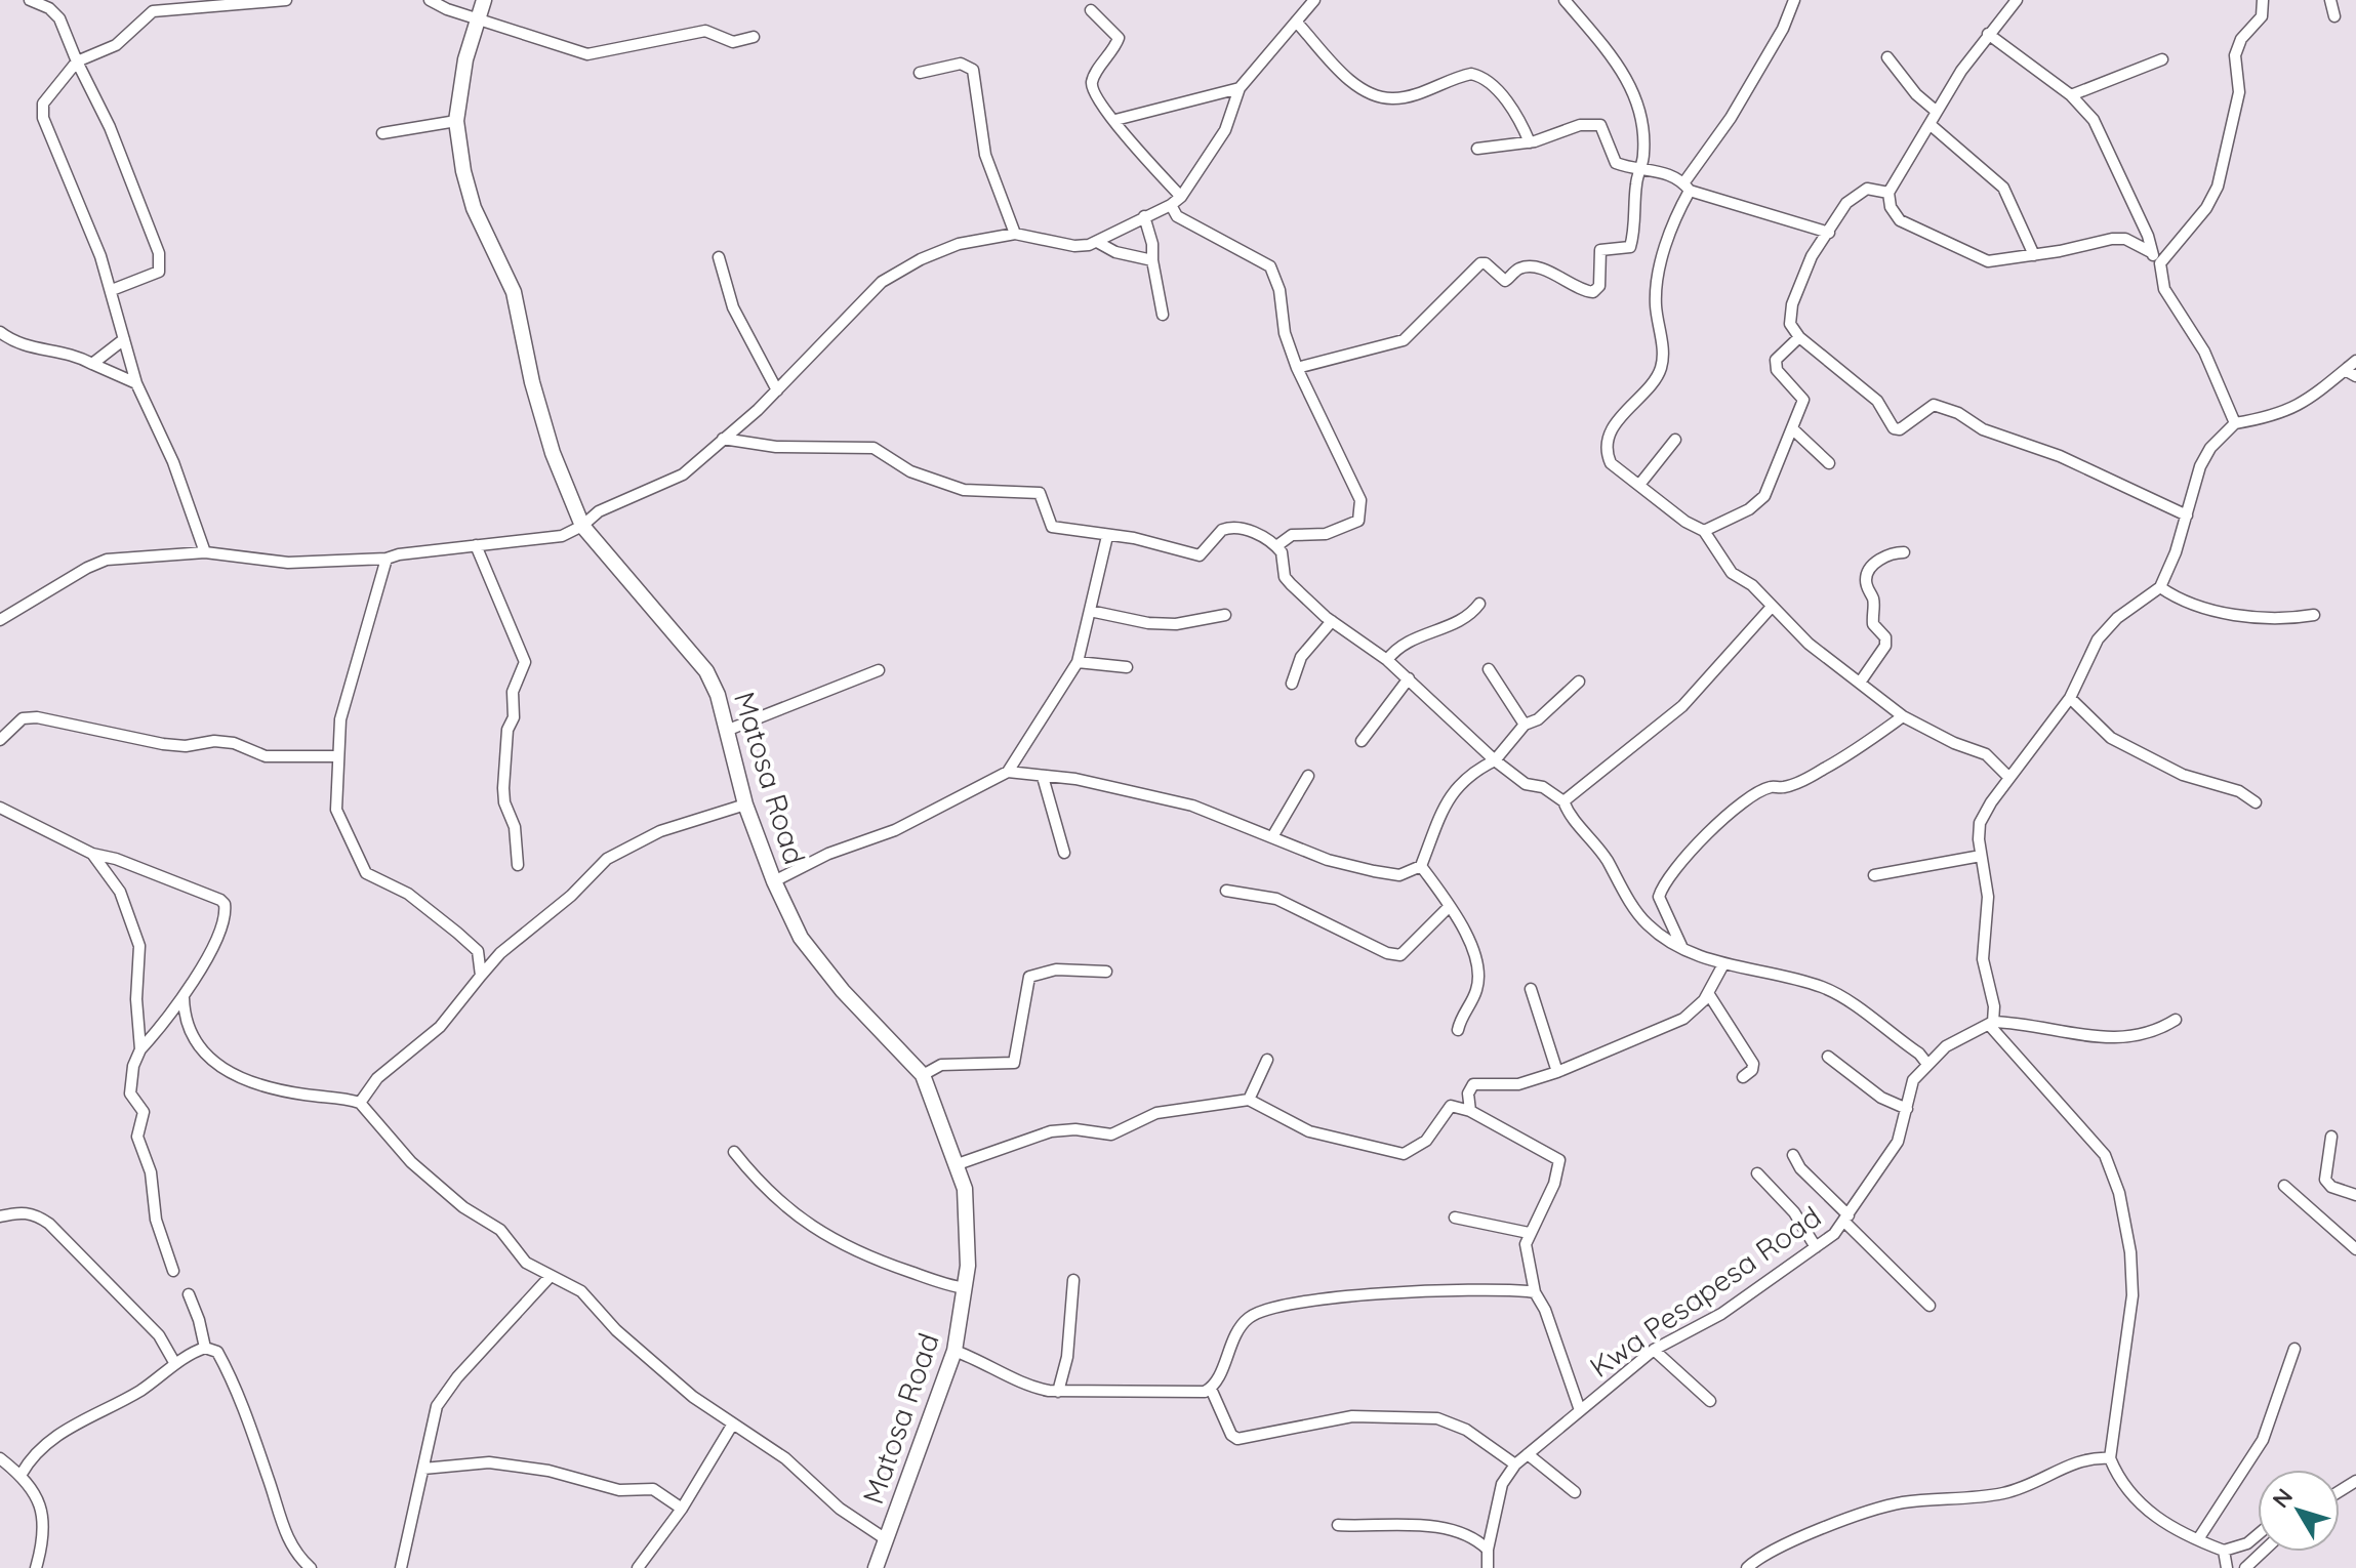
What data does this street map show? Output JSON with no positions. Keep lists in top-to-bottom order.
{
  "streets": {
    "street": ["Matosa Road", "Kwa Pesapesa Road"]
  },
  "north": "top left"
}
